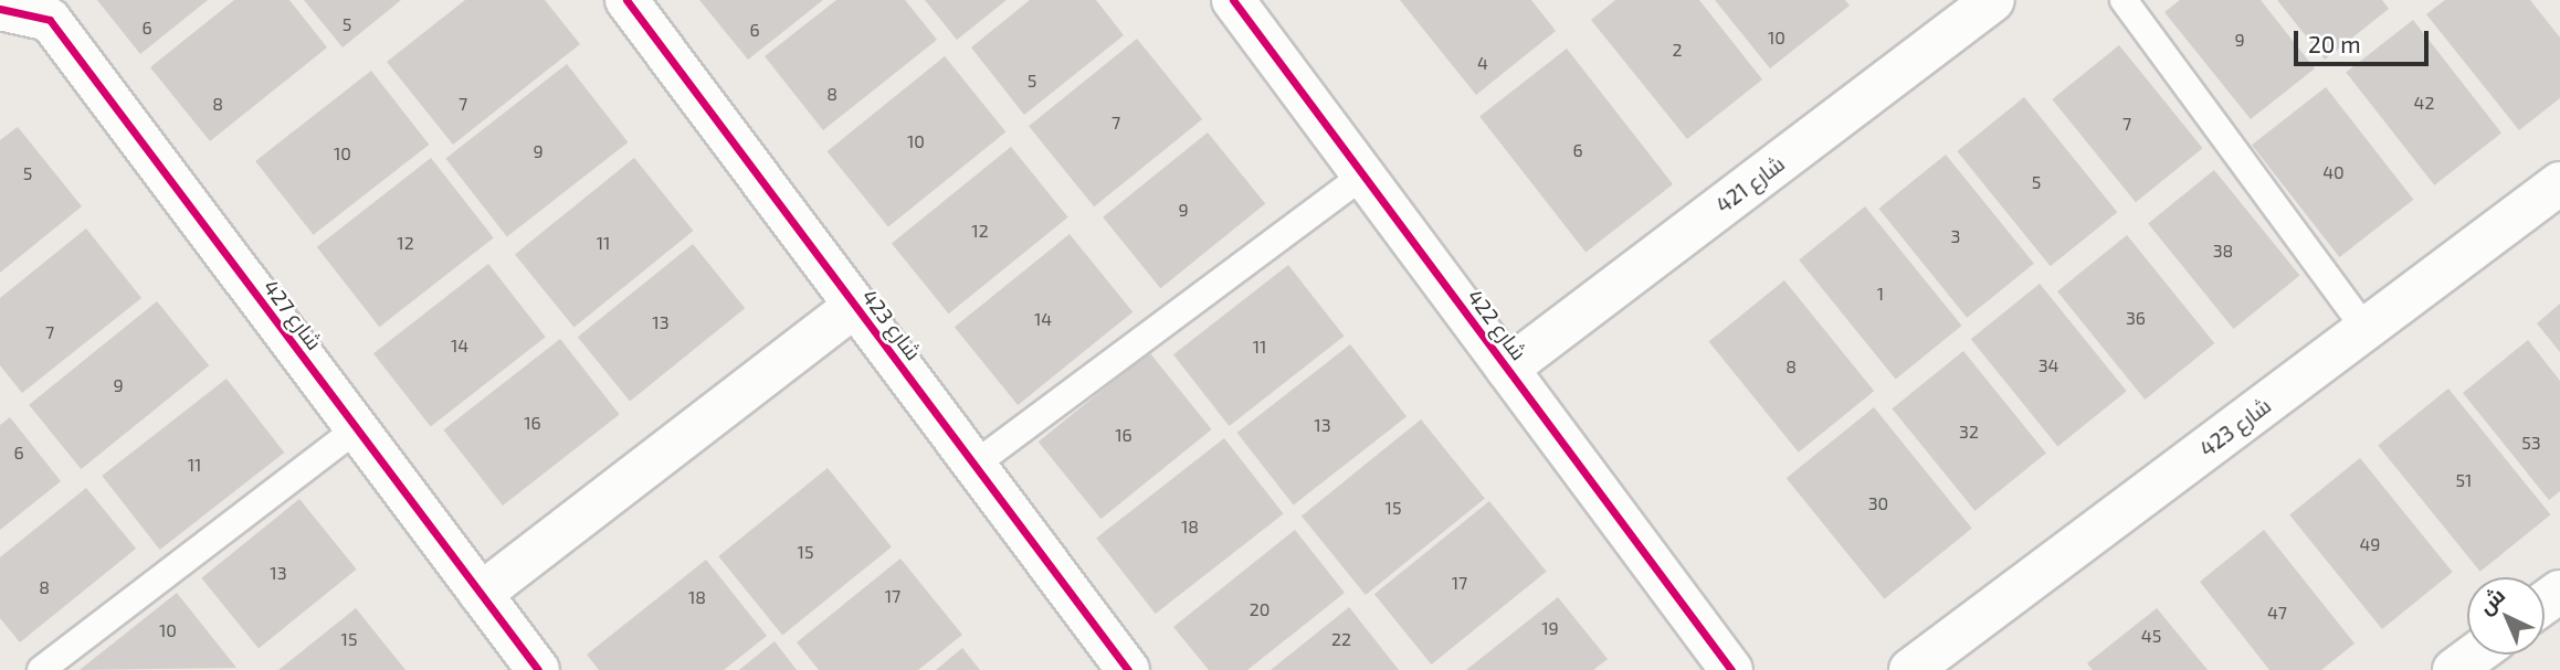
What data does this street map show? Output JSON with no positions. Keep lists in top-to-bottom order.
{
  "streets": {
    "street": [
      "شارع 421",
      "شارع 427",
      "شارع 423",
      "شارع 422"
    ]
  },
  "crossings": [
    ["شارع 421", "شارع 422"]
  ],
  "house_numbers": [
    "5",
    "6",
    "6",
    "10",
    "9",
    "2",
    "4",
    "5",
    "8",
    "42",
    "8",
    "7",
    "7",
    "7",
    "10",
    "6",
    "9",
    "10",
    "40",
    "5",
    "5",
    "9",
    "12",
    "3",
    "12",
    "11",
    "38",
    "1",
    "36",
    "14",
    "13",
    "7",
    "14",
    "11",
    "34",
    "8",
    "9",
    "16",
    "13",
    "32",
    "16",
    "53",
    "6",
    "11",
    "51",
    "30",
    "15",
    "18",
    "49",
    "15",
    "13",
    "17",
    "8",
    "17",
    "18",
    "20",
    "47",
    "19",
    "10",
    "45",
    "15",
    "22"
  ],
  "scale_bar": "20 m",
  "north": "top left"
}
